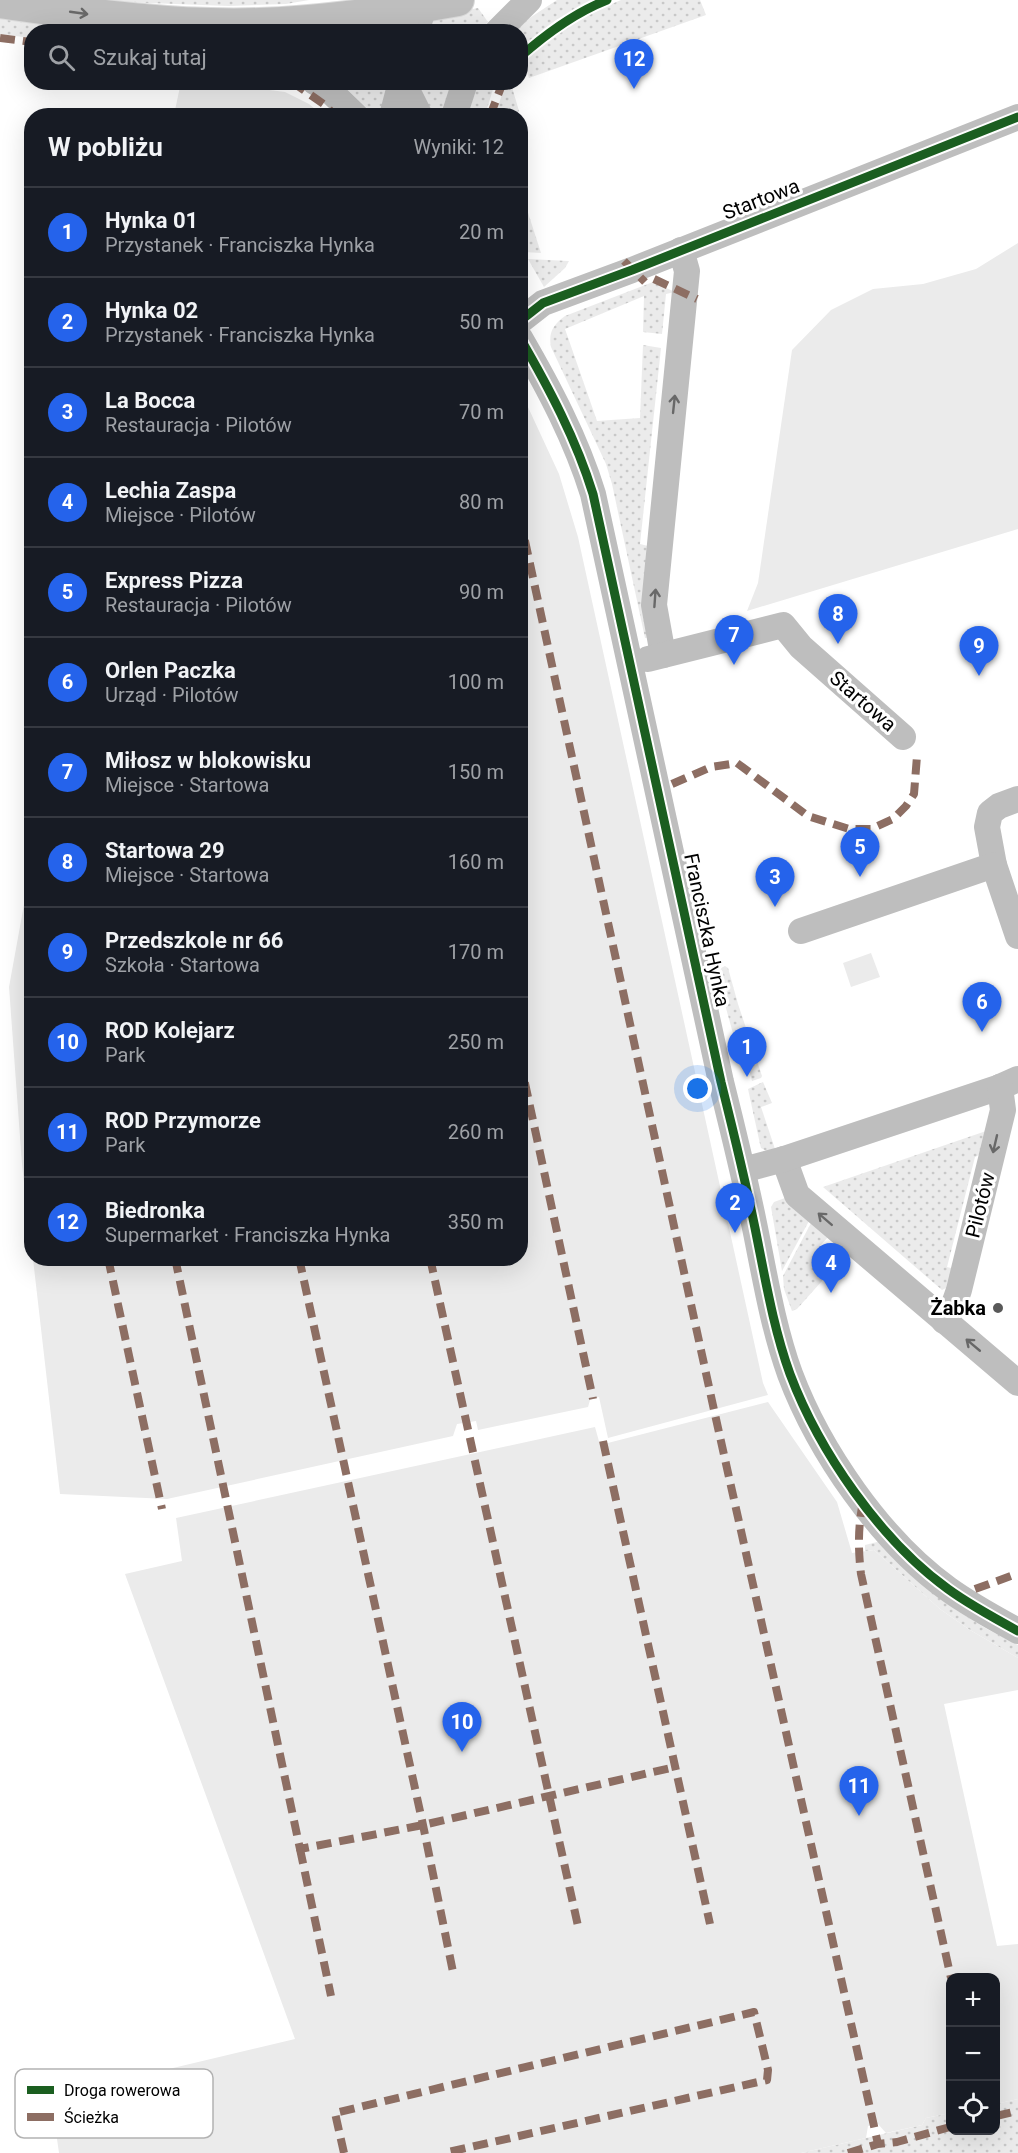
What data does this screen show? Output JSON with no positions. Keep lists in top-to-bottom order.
{
  "streets": {
    "street": ["Startowa", "Franciszka Hynka", "Pilotów"]
  },
  "crossings": [
    ["Startowa", "Franciszka Hynka"],
    ["Franciszka Hynka", "Pilotów"]
  ],
  "one_way": ["Pilotów"],
  "places": ["Żabka"],
  "legend": ["Droga rowerowa", "Ścieżka"],
  "page": {
    "search": "Szukaj tutaj",
    "pins": [
      "12",
      "8",
      "7",
      "9",
      "5",
      "3",
      "6",
      "1",
      "2",
      "4",
      "10",
      "11"
    ],
    "heading": ["W pobliżu", "Wyniki: 12"],
    "list": [
      {
        "mark": "1",
        "name": "Hynka 01",
        "note": "Przystanek · Franciszka Hynka",
        "value": "20 m"
      },
      {
        "mark": "2",
        "name": "Hynka 02",
        "note": "Przystanek · Franciszka Hynka",
        "value": "50 m"
      },
      {
        "mark": "3",
        "name": "La Bocca",
        "note": "Restauracja · Pilotów",
        "value": "70 m"
      },
      {
        "mark": "4",
        "name": "Lechia Zaspa",
        "note": "Miejsce · Pilotów",
        "value": "80 m"
      },
      {
        "mark": "5",
        "name": "Express Pizza",
        "note": "Restauracja · Pilotów",
        "value": "90 m"
      },
      {
        "mark": "6",
        "name": "Orlen Paczka",
        "note": "Urząd · Pilotów",
        "value": "100 m"
      },
      {
        "mark": "7",
        "name": "Miłosz w blokowisku",
        "note": "Miejsce · Startowa",
        "value": "150 m"
      },
      {
        "mark": "8",
        "name": "Startowa 29",
        "note": "Miejsce · Startowa",
        "value": "160 m"
      },
      {
        "mark": "9",
        "name": "Przedszkole nr 66",
        "note": "Szkoła · Startowa",
        "value": "170 m"
      },
      {
        "mark": "10",
        "name": "ROD Kolejarz",
        "note": "Park",
        "value": "250 m"
      },
      {
        "mark": "11",
        "name": "ROD Przymorze",
        "note": "Park",
        "value": "260 m"
      },
      {
        "mark": "12",
        "name": "Biedronka",
        "note": "Supermarket · Franciszka Hynka",
        "value": "350 m"
      }
    ],
    "map_buttons": ["+", "−"]
  }
}
